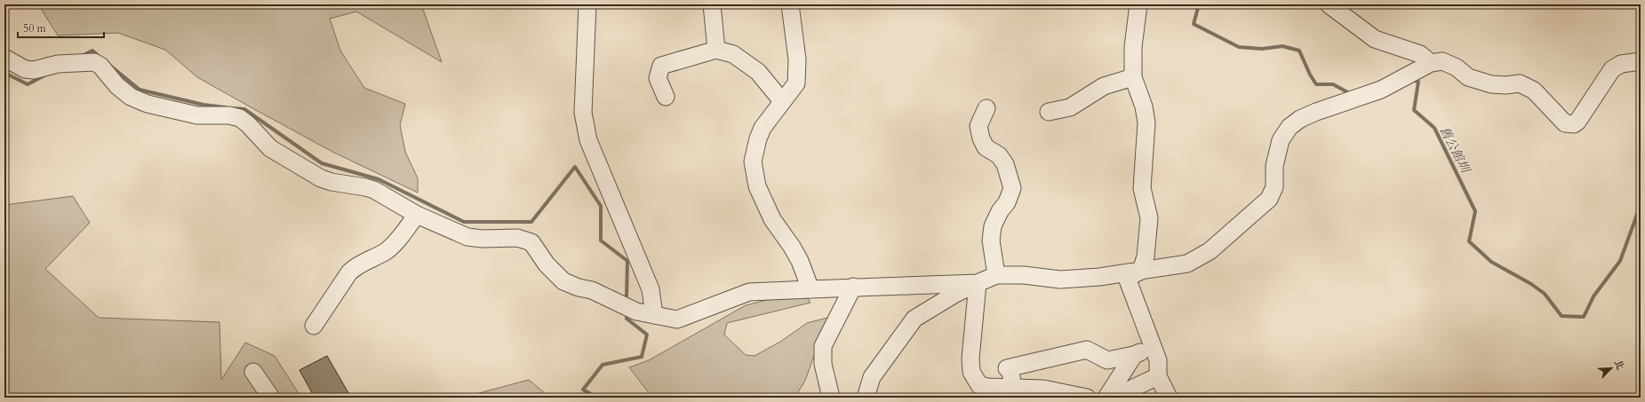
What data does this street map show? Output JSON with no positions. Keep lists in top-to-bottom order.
{
  "water": ["舊公館圳"],
  "scale_bar": "50 m",
  "north": "top right"
}
